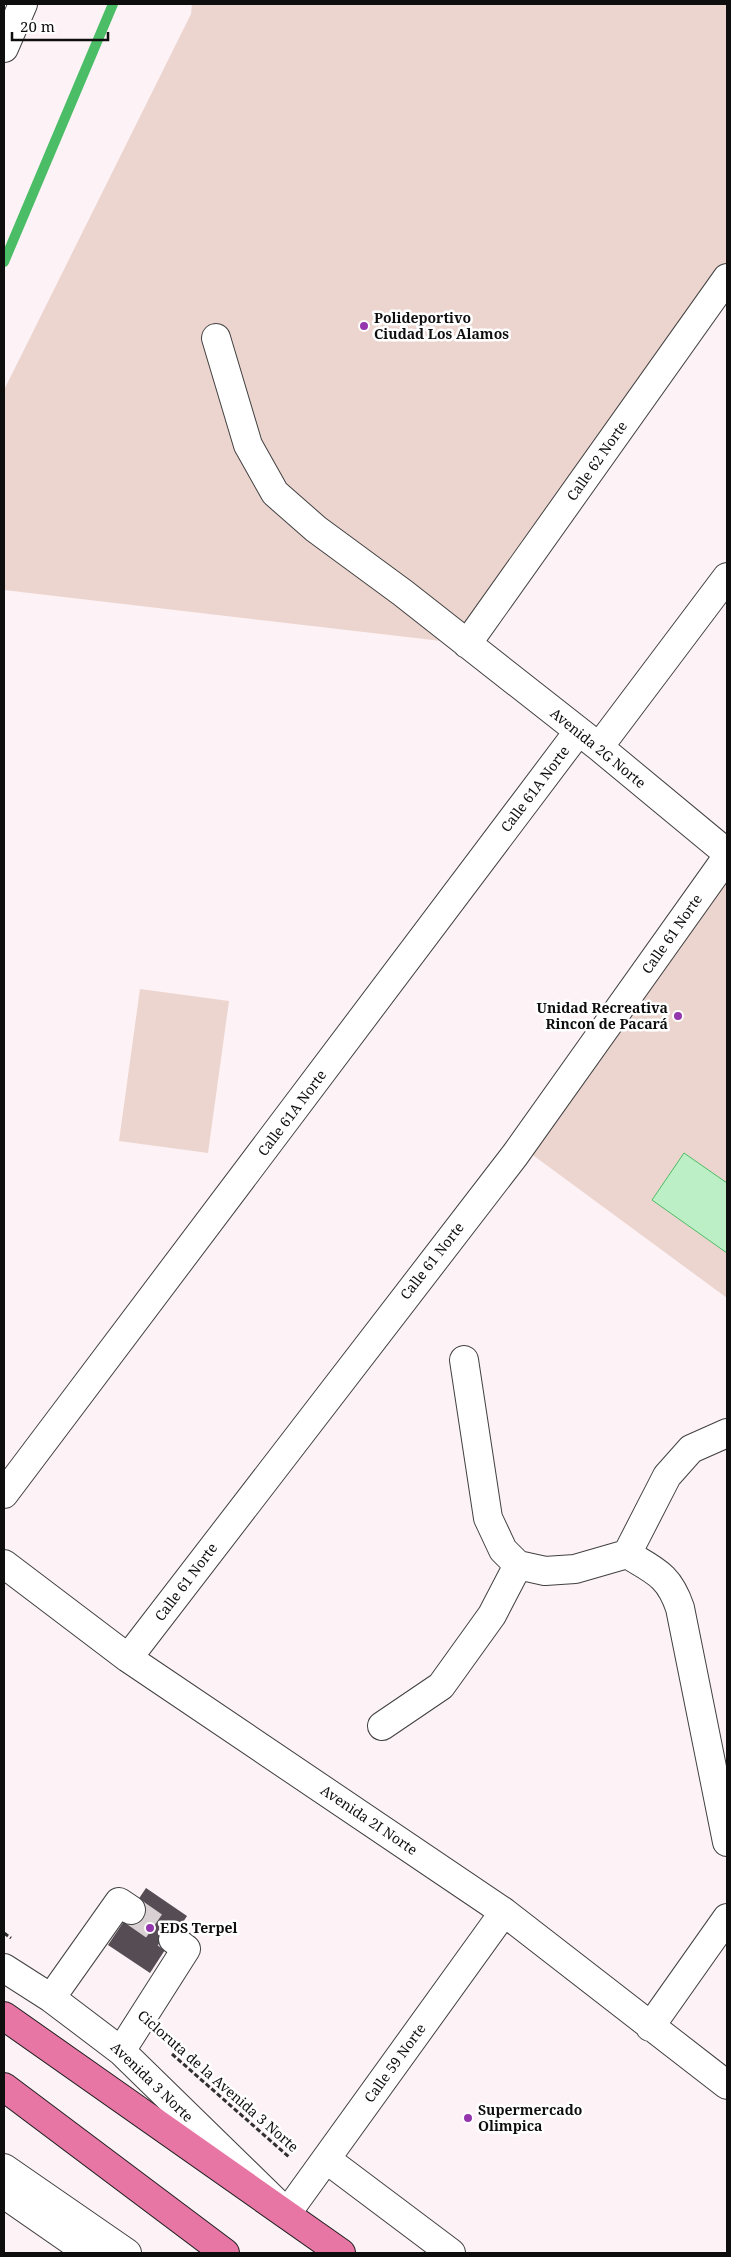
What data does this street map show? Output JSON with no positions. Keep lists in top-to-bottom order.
{
  "streets": {
    "main road": ["Avenida 3 Norte"],
    "street": [
      "Calle 62 Norte",
      "Avenida 2G Norte",
      "Calle 61A Norte",
      "Calle 61 Norte",
      "Avenida 2I Norte",
      "Calle 59 Norte"
    ],
    "path": ["Cicloruta de la Avenida 3 Norte"]
  },
  "crossings": [
    ["Calle 62 Norte", "Avenida 2G Norte"],
    ["Avenida 2G Norte", "Calle 61A Norte"],
    ["Calle 61 Norte", "Avenida 2I Norte"],
    ["Avenida 2I Norte", "Calle 59 Norte"],
    ["Calle 59 Norte", "Cicloruta de la Avenida 3 Norte"],
    ["Calle 59 Norte", "Avenida 3 Norte"]
  ],
  "places": [
    "Polideportivo Ciudad Los Alamos",
    "Unidad Recreativa Rincon de Pacará",
    "EDS Terpel",
    "Supermercado Olimpica"
  ],
  "scale_bar": "20 m"
}
